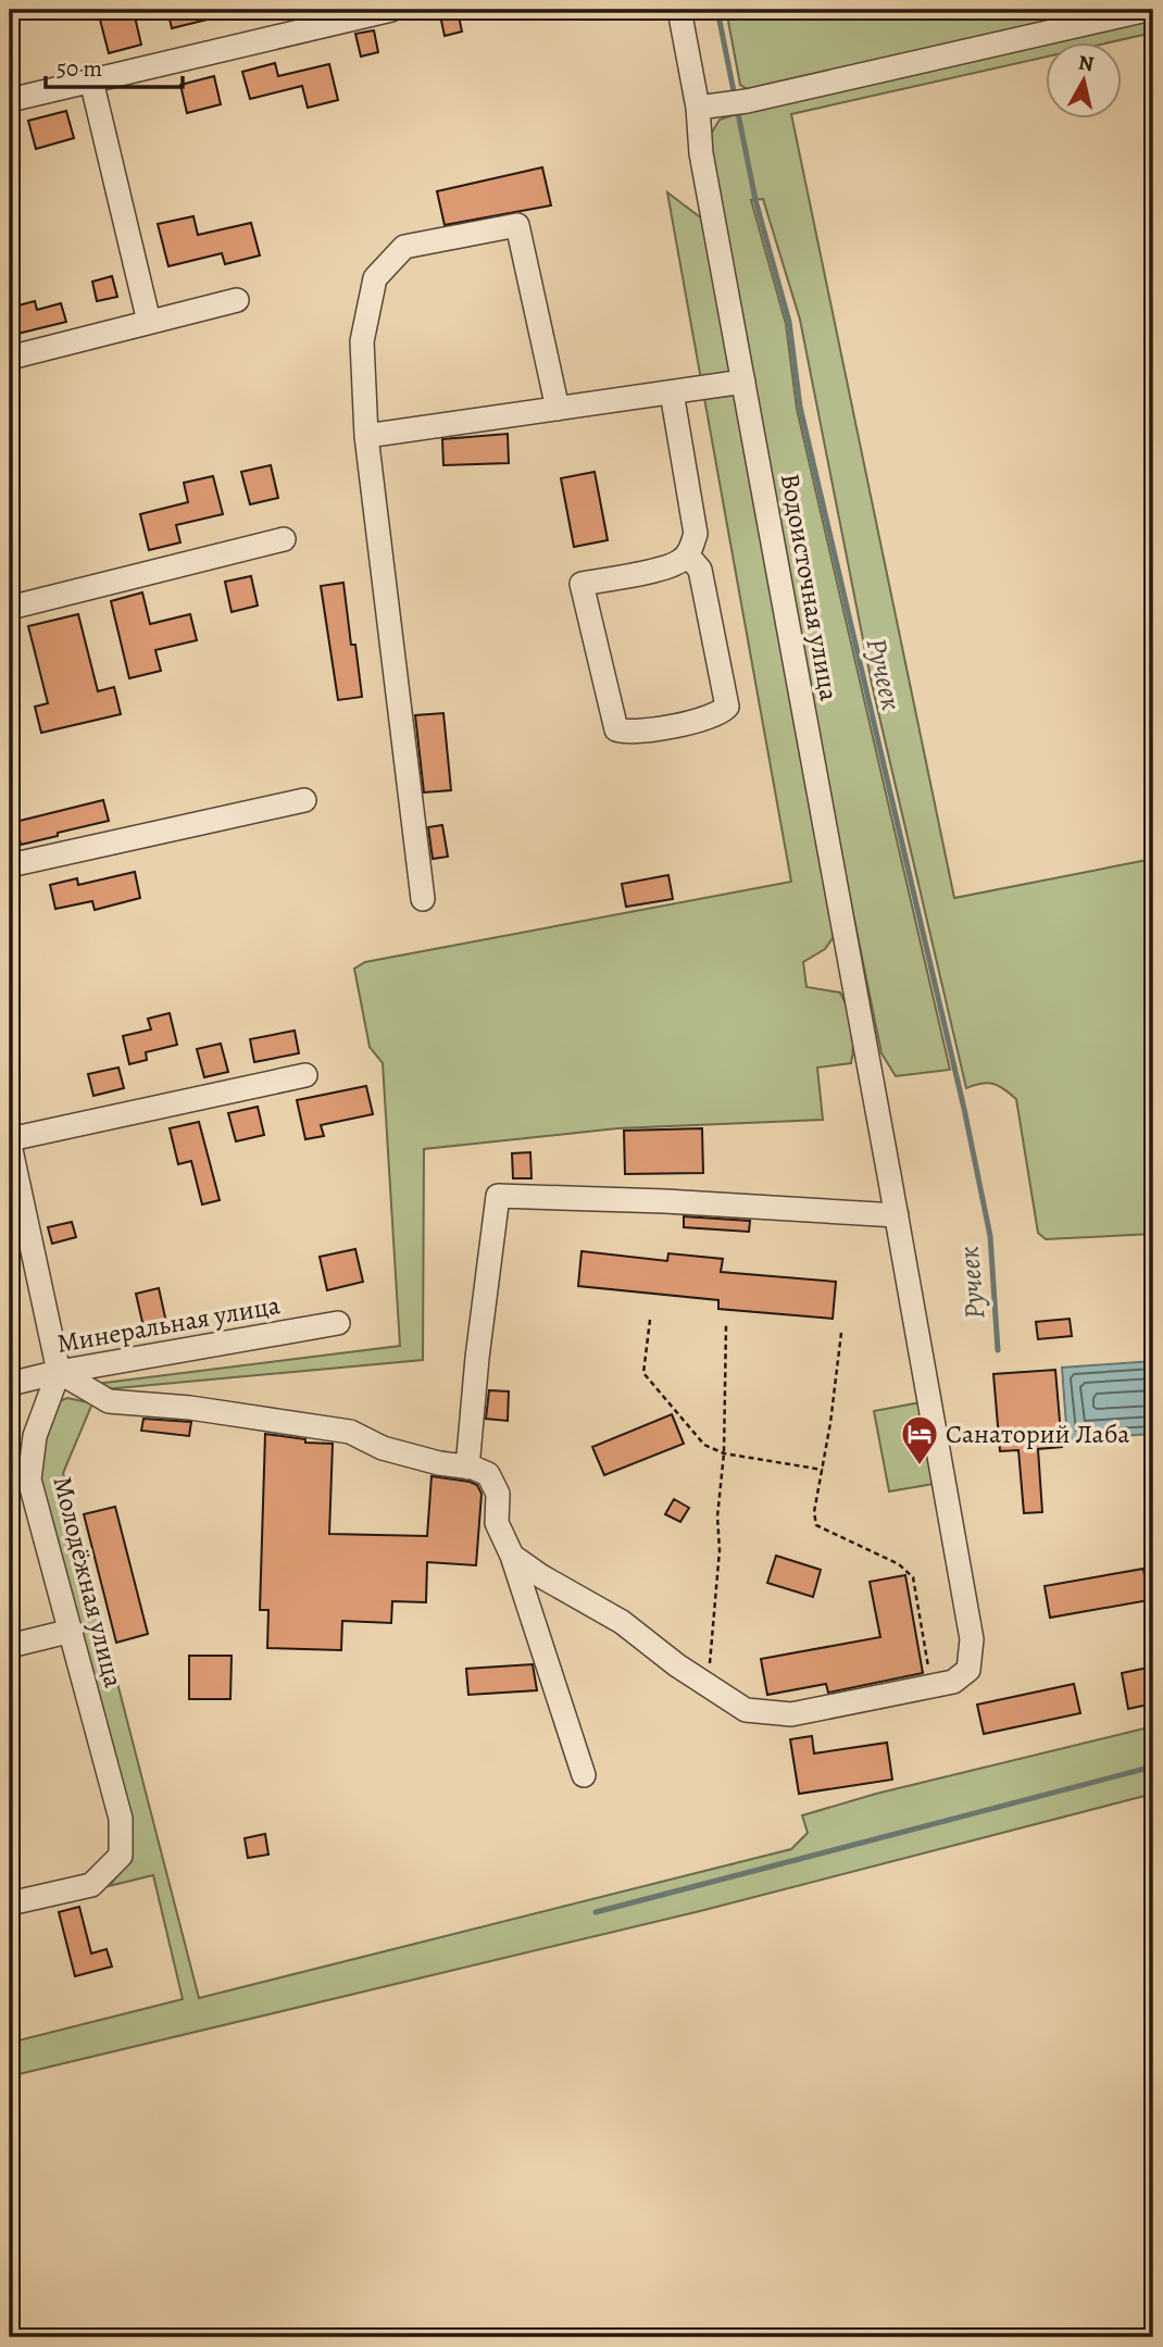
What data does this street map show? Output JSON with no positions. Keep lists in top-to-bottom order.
{
  "streets": {
    "street": ["Водоисточная улица", "Минеральная улица", "Молодёжная улица"]
  },
  "crossings": [
    ["Минеральная улица", "Молодёжная улица"]
  ],
  "water": ["Ручеек"],
  "places": {
    "hotel": ["Санаторий Лаба"]
  },
  "scale_bar": "50 m",
  "north": "top"
}
